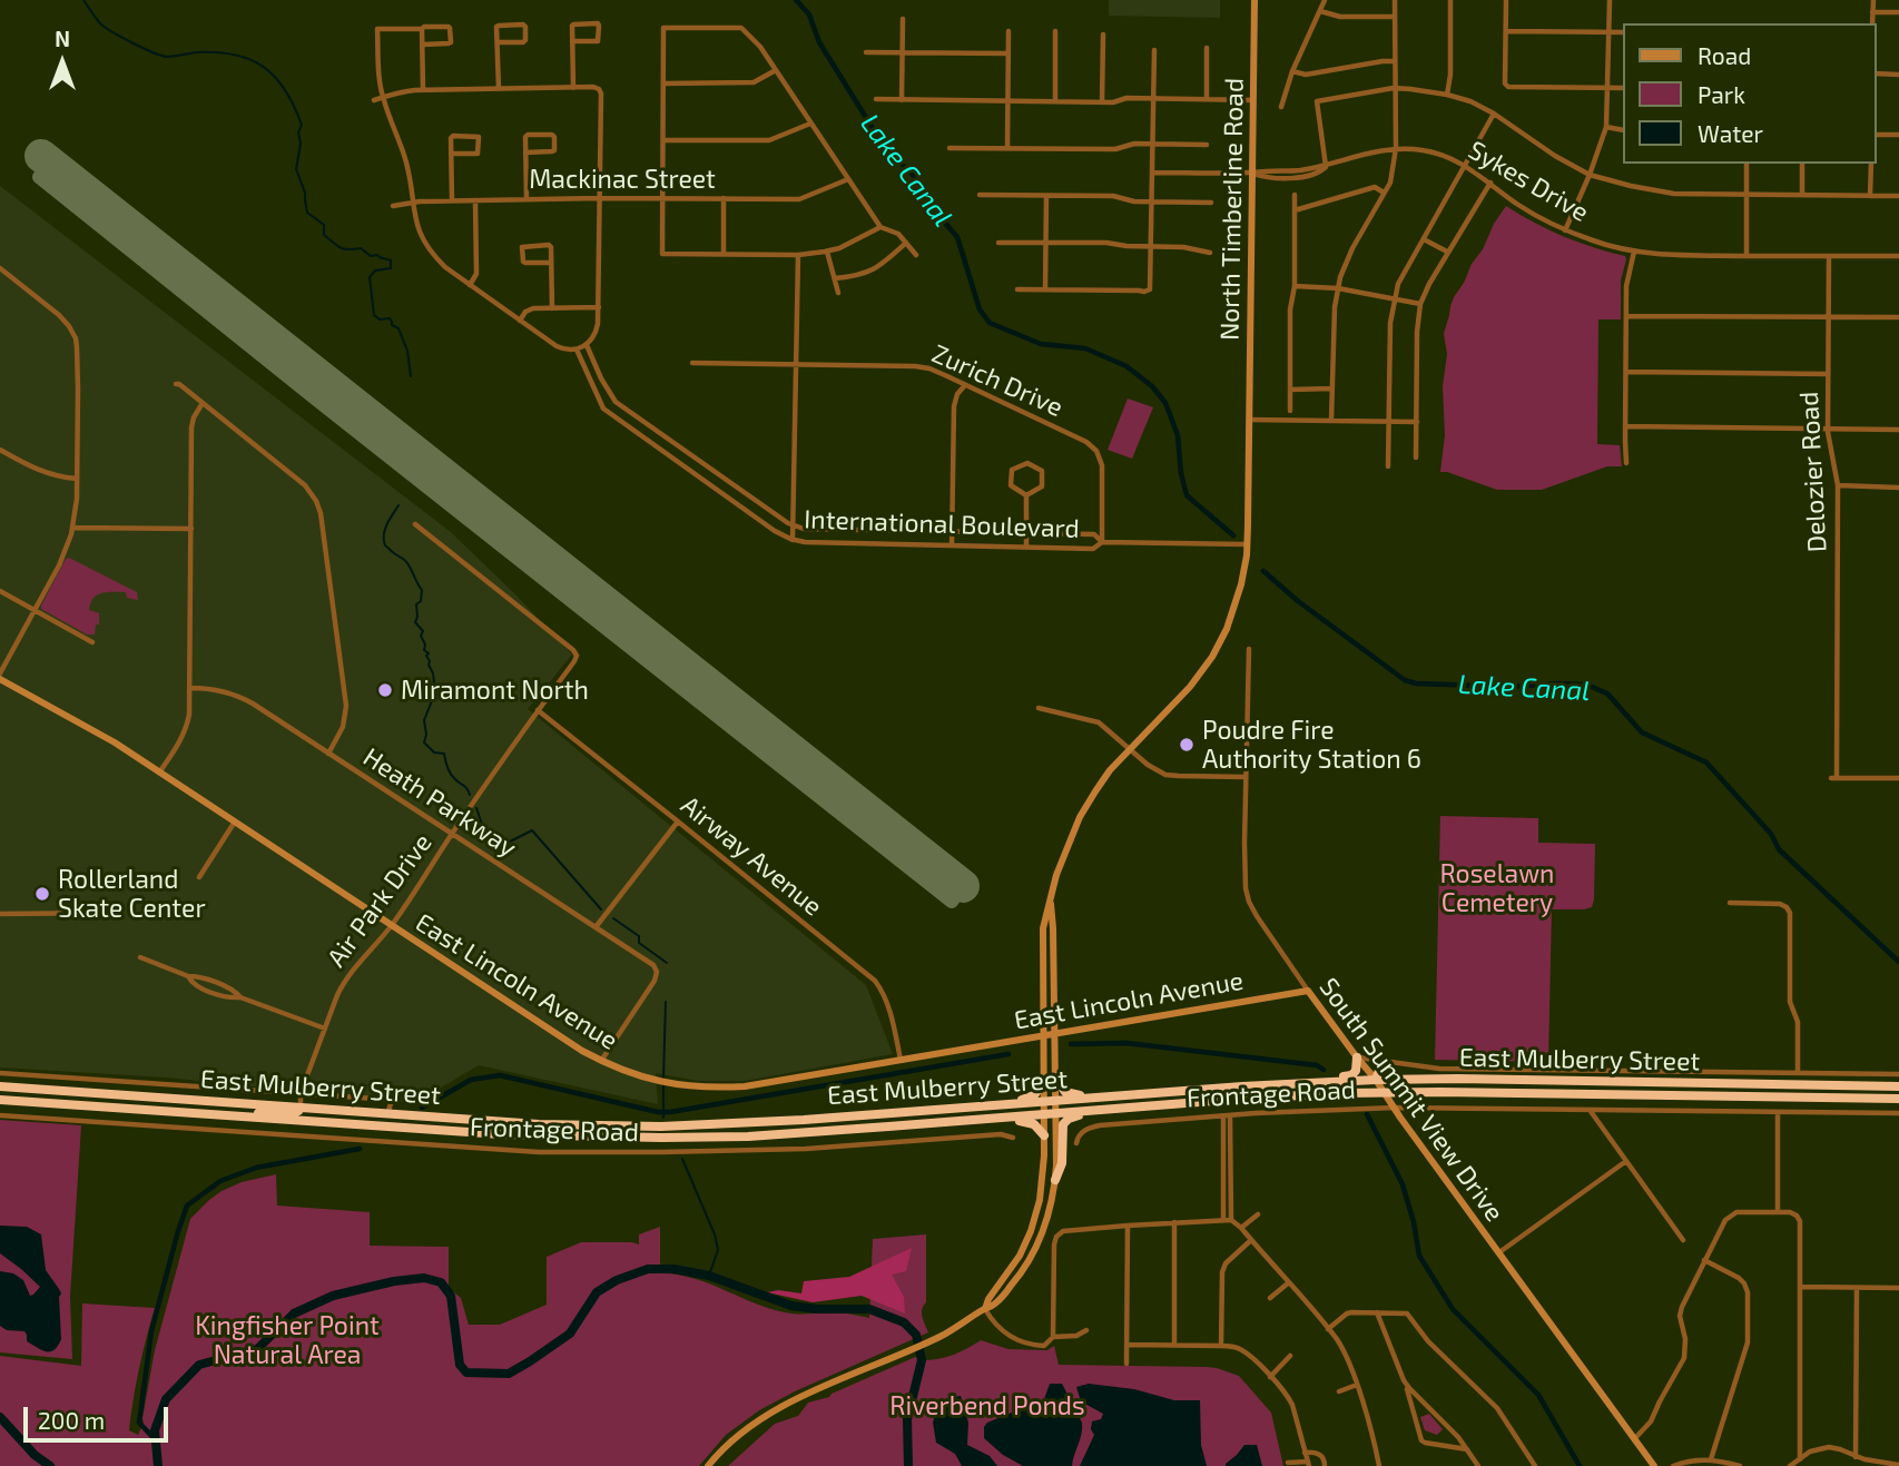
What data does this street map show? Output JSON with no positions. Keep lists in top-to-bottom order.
{
  "streets": {
    "highway": ["East Mulberry Street"],
    "main road": ["North Timberline Road", "East Lincoln Avenue", "South Summit View Drive"],
    "street": [
      "Mackinac Street",
      "Sykes Drive",
      "Zurich Drive",
      "Delozier Road",
      "International Boulevard",
      "Heath Parkway",
      "Airway Avenue",
      "Air Park Drive",
      "Frontage Road"
    ]
  },
  "crossings": [
    ["Sykes Drive", "North Timberline Road"],
    ["Sykes Drive", "Delozier Road"],
    ["North Timberline Road", "International Boulevard"],
    ["North Timberline Road", "East Lincoln Avenue"],
    ["North Timberline Road", "East Mulberry Street"],
    ["Zurich Drive", "International Boulevard"],
    ["Heath Parkway", "Air Park Drive"],
    ["Heath Parkway", "East Lincoln Avenue"],
    ["Airway Avenue", "Air Park Drive"],
    ["Airway Avenue", "East Lincoln Avenue"],
    ["Air Park Drive", "East Lincoln Avenue"],
    ["Air Park Drive", "East Mulberry Street"],
    ["East Lincoln Avenue", "South Summit View Drive"],
    ["East Mulberry Street", "South Summit View Drive"],
    ["Frontage Road", "South Summit View Drive"]
  ],
  "water": ["Lake Canal"],
  "parks": ["Roselawn Cemetery", "Kingfisher Point Natural Area", "Riverbend Ponds"],
  "places": ["Miramont North", "Poudre Fire Authority Station 6", "Rollerland Skate Center"],
  "legend": ["Road", "Park", "Water"],
  "scale_bar": "200 m",
  "north": "top"
}
